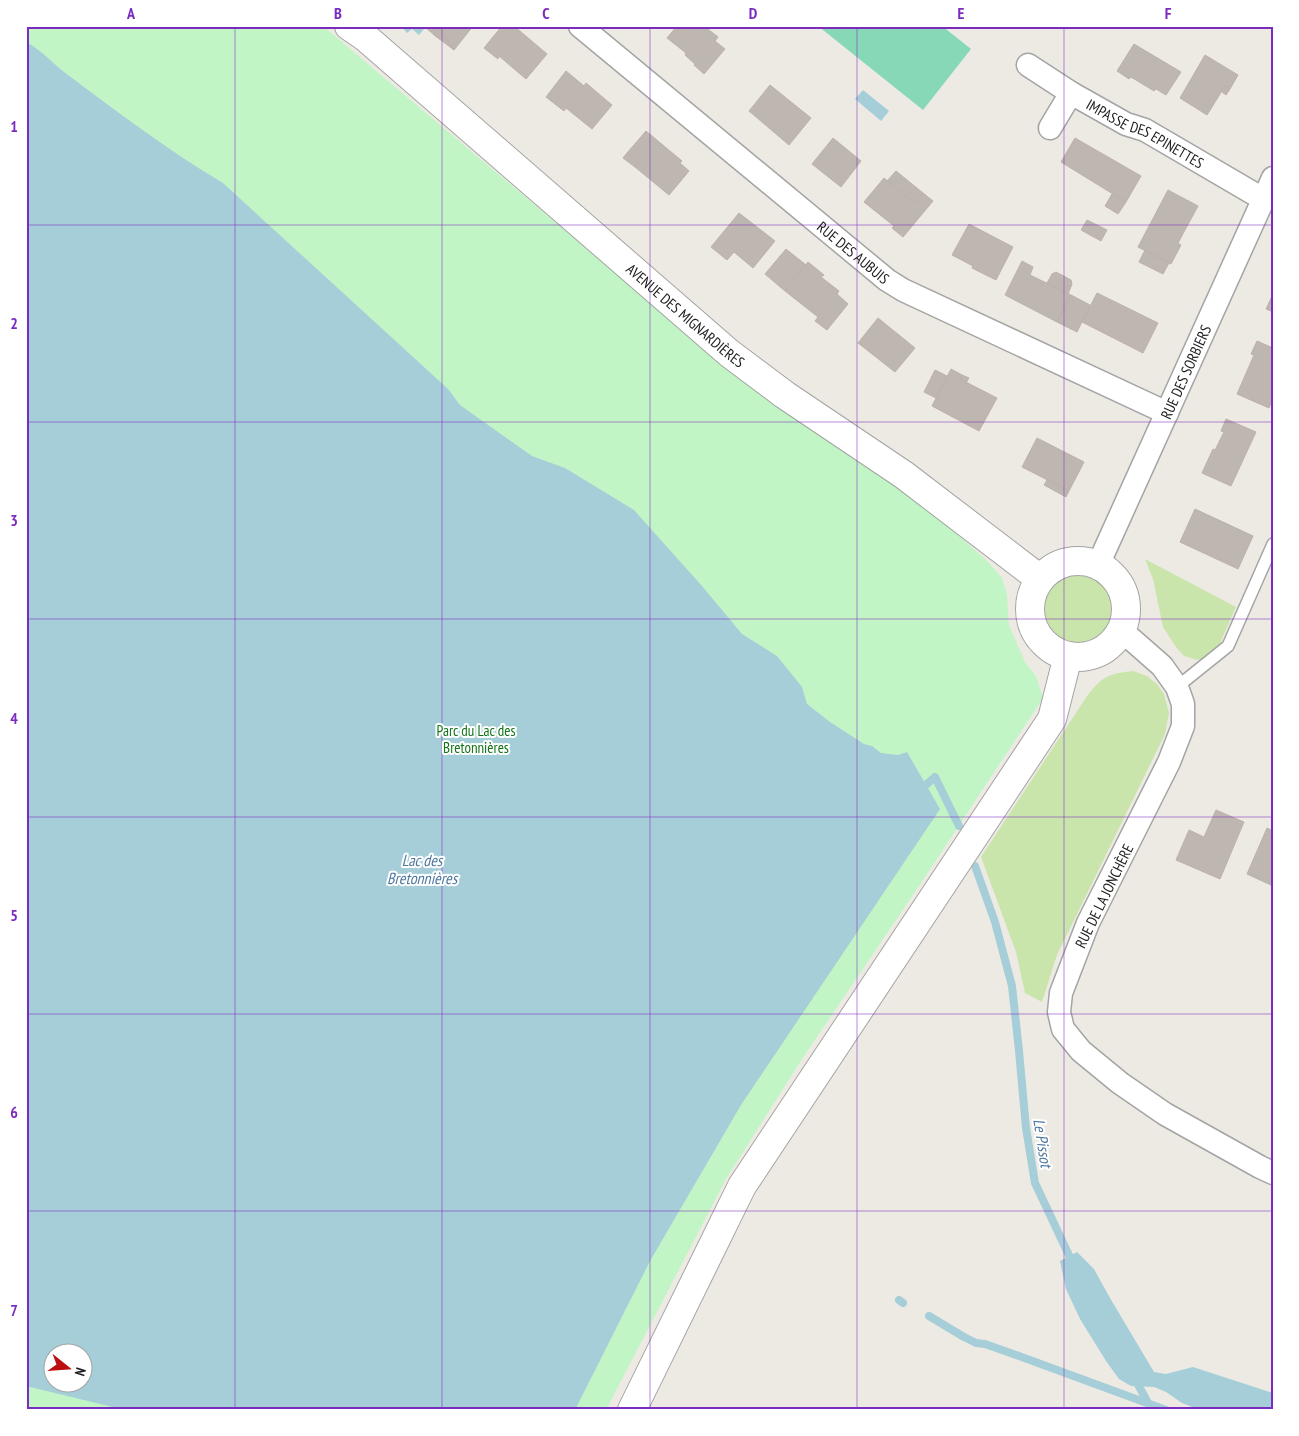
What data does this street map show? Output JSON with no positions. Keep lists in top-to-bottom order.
{
  "streets": {
    "street": [
      "IMPASSE DES EPINETTES",
      "RUE DES AUBUIS",
      "AVENUE DES MIGNARDIÈRES",
      "RUE DES SORBIERS",
      "RUE DE LA JONCHÈRE"
    ]
  },
  "crossings": [
    ["IMPASSE DES EPINETTES", "RUE DES SORBIERS"],
    ["RUE DES AUBUIS", "RUE DES SORBIERS"],
    ["AVENUE DES MIGNARDIÈRES", "RUE DES SORBIERS"],
    ["AVENUE DES MIGNARDIÈRES", "RUE DE LA JONCHÈRE"],
    ["RUE DES SORBIERS", "RUE DE LA JONCHÈRE"]
  ],
  "water": ["Lac des Bretonnières", "Le Pissot"],
  "parks": ["Parc du Lac des Bretonnières"],
  "north": "right",
  "grid": {
    "columns": [
      "A",
      "B",
      "C",
      "D",
      "E",
      "F"
    ],
    "rows": [
      "1",
      "2",
      "3",
      "4",
      "5",
      "6",
      "7"
    ]
  }
}
